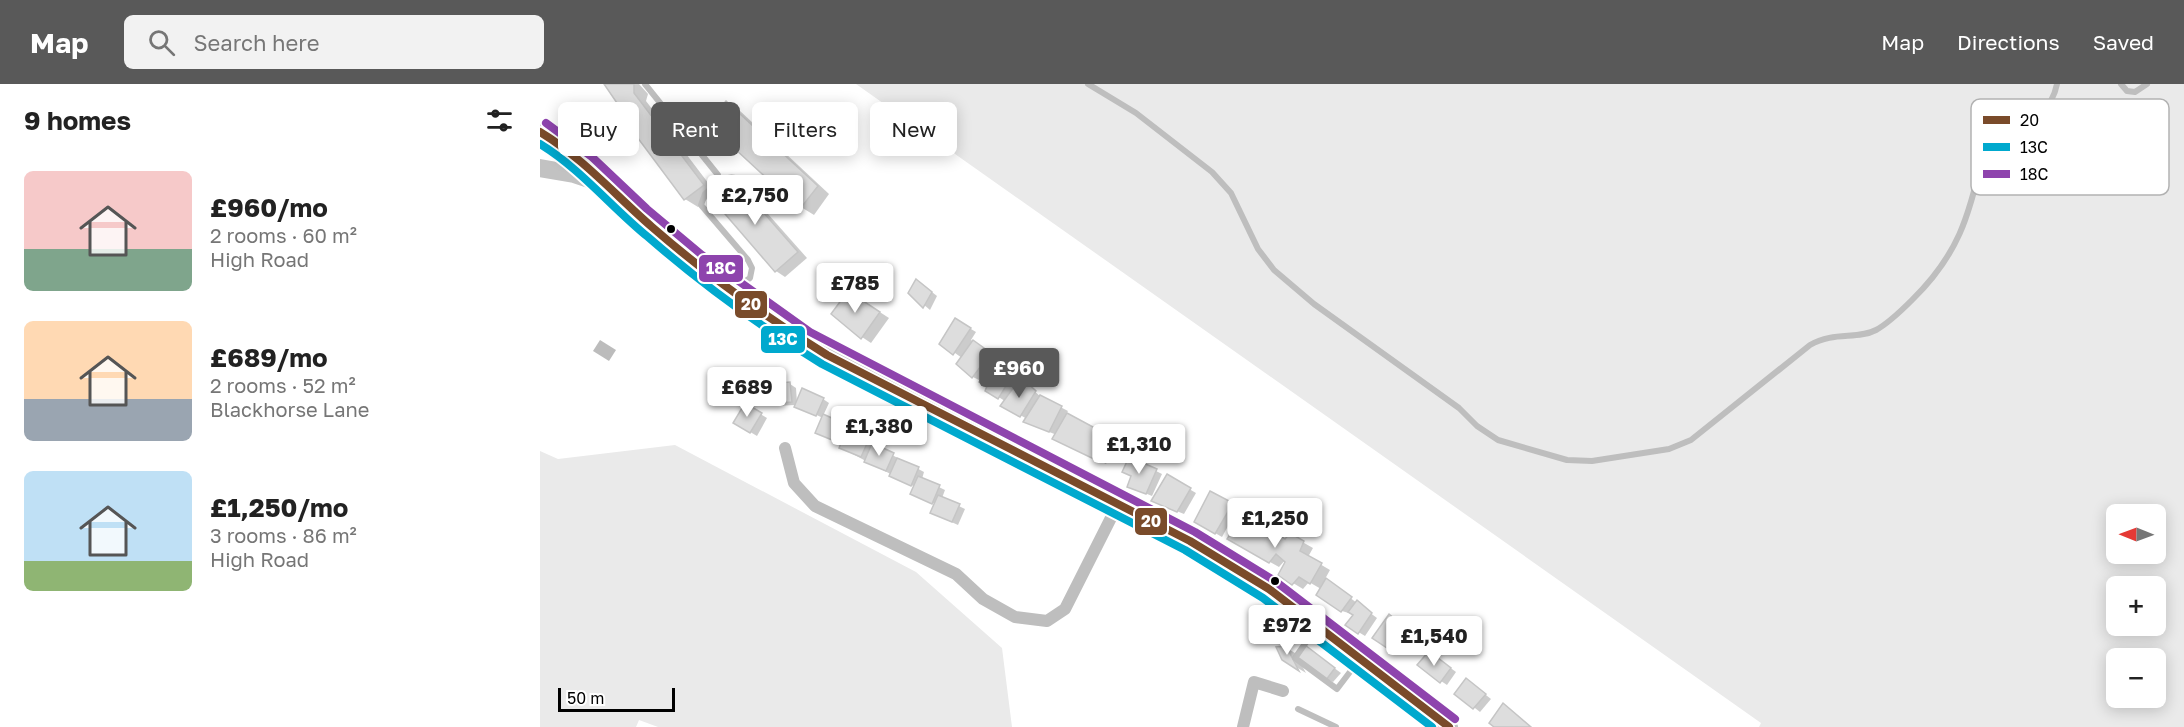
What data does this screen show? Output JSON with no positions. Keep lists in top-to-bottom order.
{
  "lines": ["transit line 18C", "transit line 20", "transit line 13C"],
  "legend": ["20", "13C", "18C"],
  "scale_bar": "50 m",
  "north": "left",
  "page": {
    "header": "Map",
    "search": "Search here",
    "nav": ["Map", "Directions", "Saved"],
    "heading": "9 homes",
    "chip": [
      "Buy",
      "Rent",
      "Filters",
      "New"
    ],
    "list": [
      {
        "name": "£960/mo",
        "note": "2 rooms · 60 m² · High Road"
      },
      {
        "name": "£689/mo",
        "note": "2 rooms · 52 m² · Blackhorse Lane"
      },
      {
        "name": "£1,250/mo",
        "note": "3 rooms · 86 m² · High Road"
      }
    ],
    "price": [
      "£2,750",
      "£785",
      "£960",
      "£689",
      "£1,380",
      "£1,310",
      "£1,250",
      "£972",
      "£1,540"
    ],
    "map_buttons": ["+", "−"],
    "scale": "50 m"
  }
}
